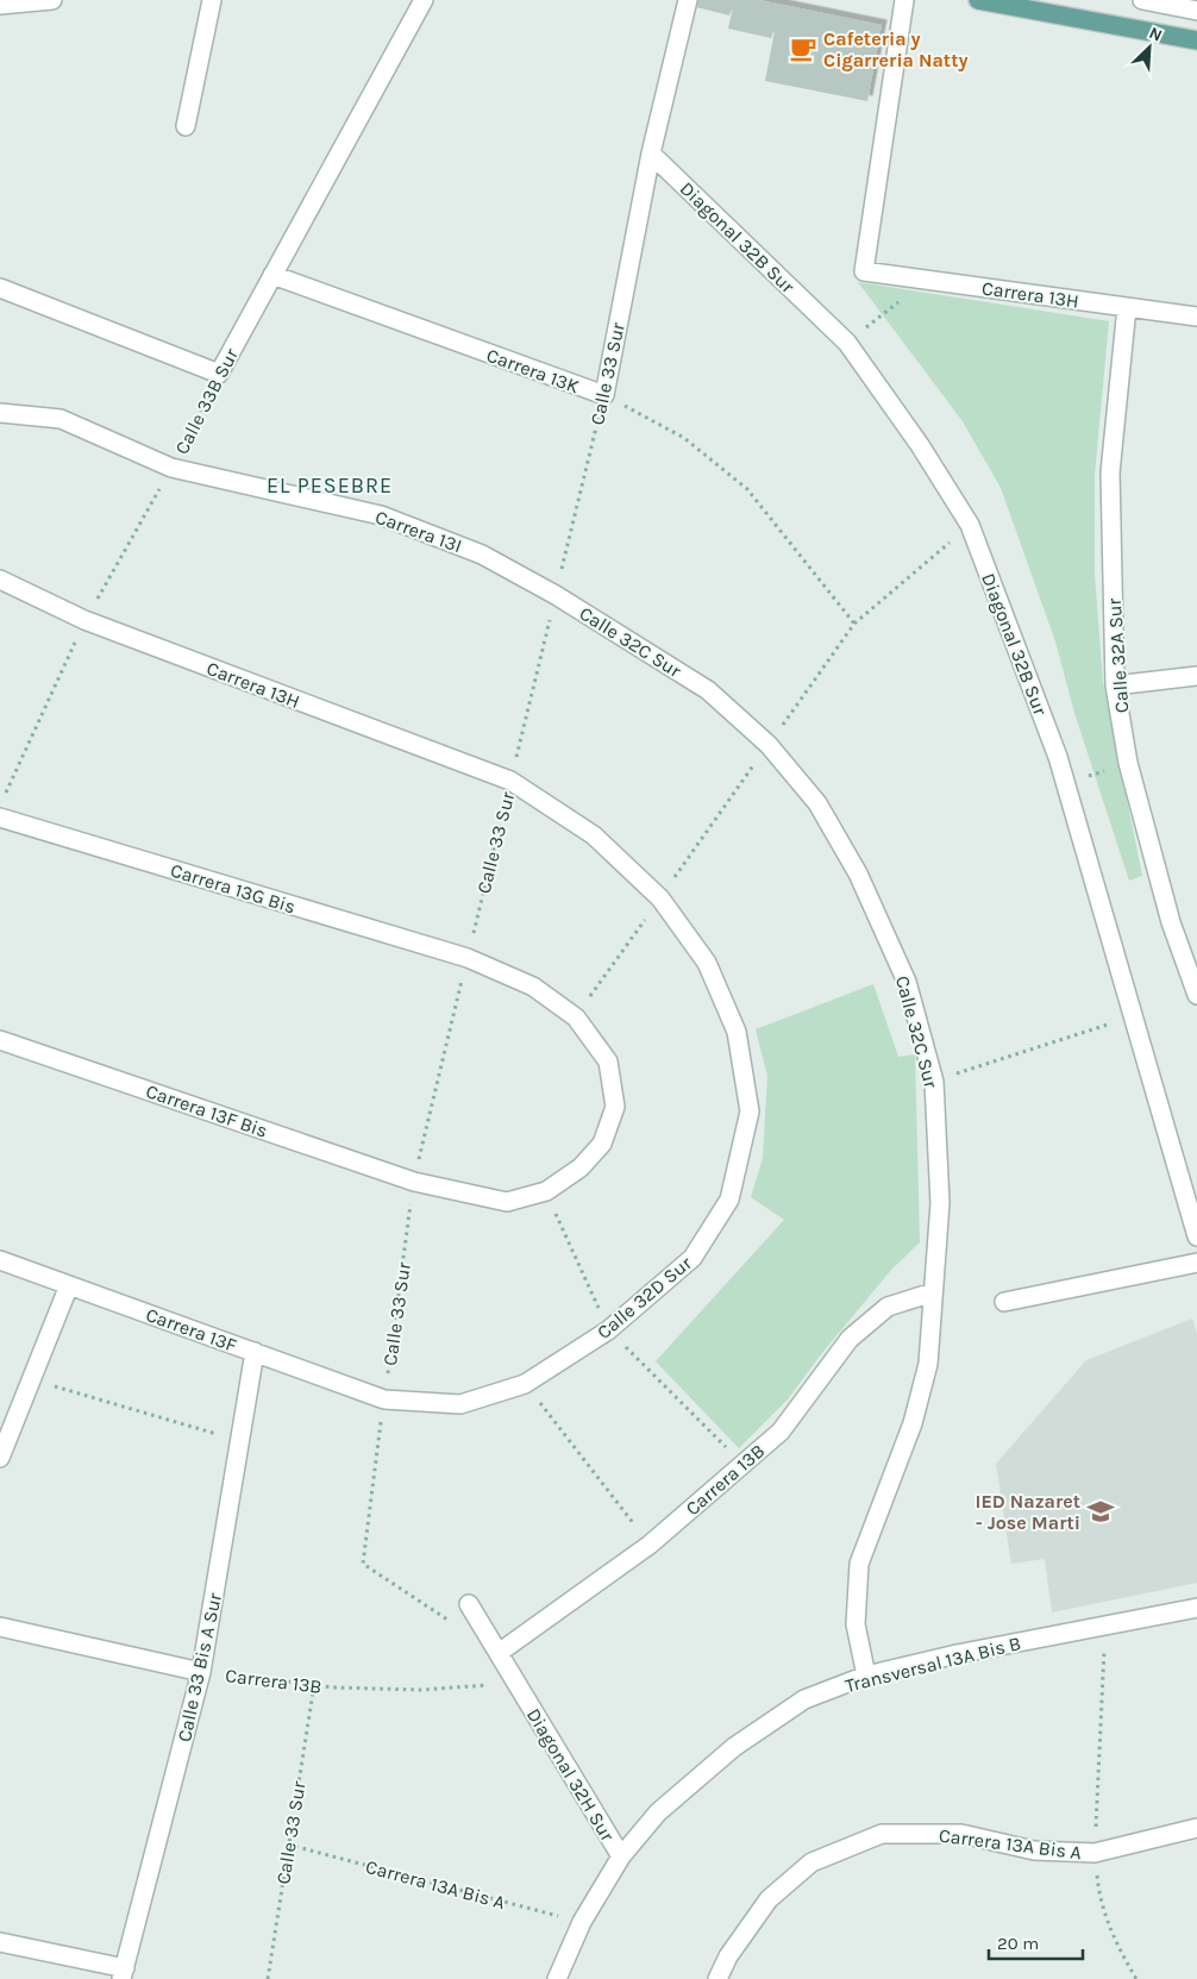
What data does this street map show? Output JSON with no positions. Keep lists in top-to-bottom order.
{
  "streets": {
    "street": [
      "Diagonal 32B Sur",
      "Carrera 13H",
      "Carrera 13K",
      "Calle 33 Sur",
      "Calle 33B Sur",
      "Carrera 13I",
      "Calle 32C Sur",
      "Calle 32A Sur",
      "Carrera 13G Bis",
      "Carrera 13F Bis",
      "Calle 32D Sur",
      "Carrera 13F",
      "Carrera 13B",
      "Transversal 13A Bis B",
      "Calle 33 Bis A Sur",
      "Diagonal 32H Sur",
      "Carrera 13A Bis A"
    ]
  },
  "crossings": [
    ["Diagonal 32B Sur", "Calle 33 Sur"],
    ["Carrera 13H", "Calle 33 Sur"],
    ["Carrera 13H", "Calle 33B Sur"],
    ["Carrera 13H", "Calle 32A Sur"],
    ["Carrera 13H", "Calle 32D Sur"],
    ["Carrera 13K", "Calle 33 Sur"],
    ["Carrera 13K", "Calle 33B Sur"],
    ["Calle 33 Sur", "Carrera 13I"],
    ["Calle 33 Sur", "Calle 32C Sur"],
    ["Calle 33 Sur", "Carrera 13G Bis"],
    ["Calle 33 Sur", "Carrera 13F Bis"],
    ["Calle 33 Sur", "Calle 32D Sur"],
    ["Calle 33 Sur", "Carrera 13F"],
    ["Calle 33 Sur", "Carrera 13B"],
    ["Calle 33 Sur", "Diagonal 32H Sur"],
    ["Calle 33 Sur", "Carrera 13A Bis A"],
    ["Calle 33B Sur", "Carrera 13I"],
    ["Carrera 13I", "Calle 32C Sur"],
    ["Calle 32C Sur", "Carrera 13B"],
    ["Calle 32C Sur", "Transversal 13A Bis B"],
    ["Carrera 13G Bis", "Carrera 13F Bis"],
    ["Calle 32D Sur", "Carrera 13F"],
    ["Carrera 13F", "Calle 33 Bis A Sur"],
    ["Carrera 13B", "Calle 33 Bis A Sur"],
    ["Carrera 13B", "Diagonal 32H Sur"],
    ["Transversal 13A Bis B", "Diagonal 32H Sur"],
    ["Diagonal 32H Sur", "Carrera 13A Bis A"]
  ],
  "districts": ["EL PESEBRE"],
  "places": {
    "cafe": ["Cafeteria y Cigarreria Natty"],
    "school or university": ["IED Nazaret - Jose Marti"]
  },
  "scale_bar": "20 m",
  "north": "top right"
}
